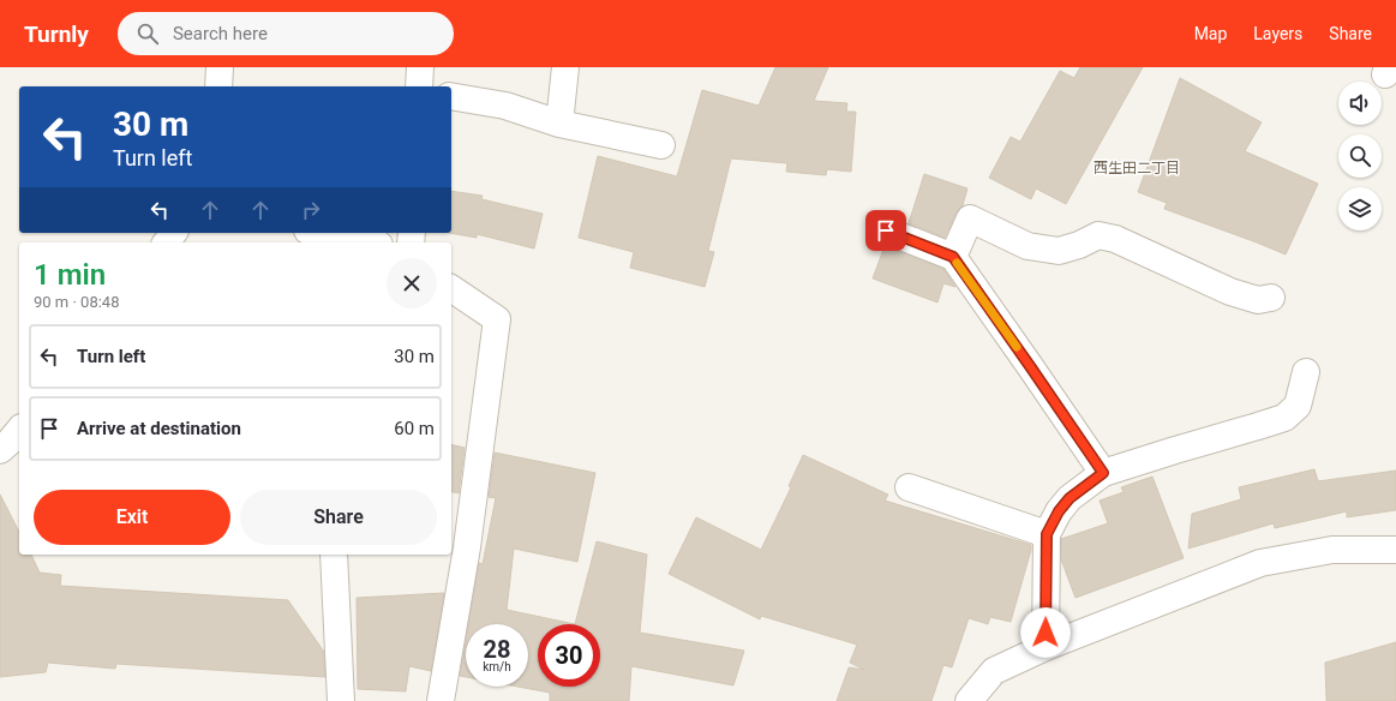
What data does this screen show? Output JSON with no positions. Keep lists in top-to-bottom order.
{
  "districts": ["西生田二丁目"],
  "page": {
    "header": "Turnly",
    "search": "Search here",
    "nav": ["Map", "Layers", "Share"],
    "turn": ["30 m", "Turn left"],
    "heading": ["1 min", "90 m · 08:48"],
    "list": [
      {
        "name": "Turn left",
        "value": "30 m"
      },
      {
        "name": "Arrive at destination",
        "value": "60 m"
      }
    ],
    "buttons": ["Exit", "Share"],
    "speed": "28 km/h",
    "limit": "30"
  }
}
